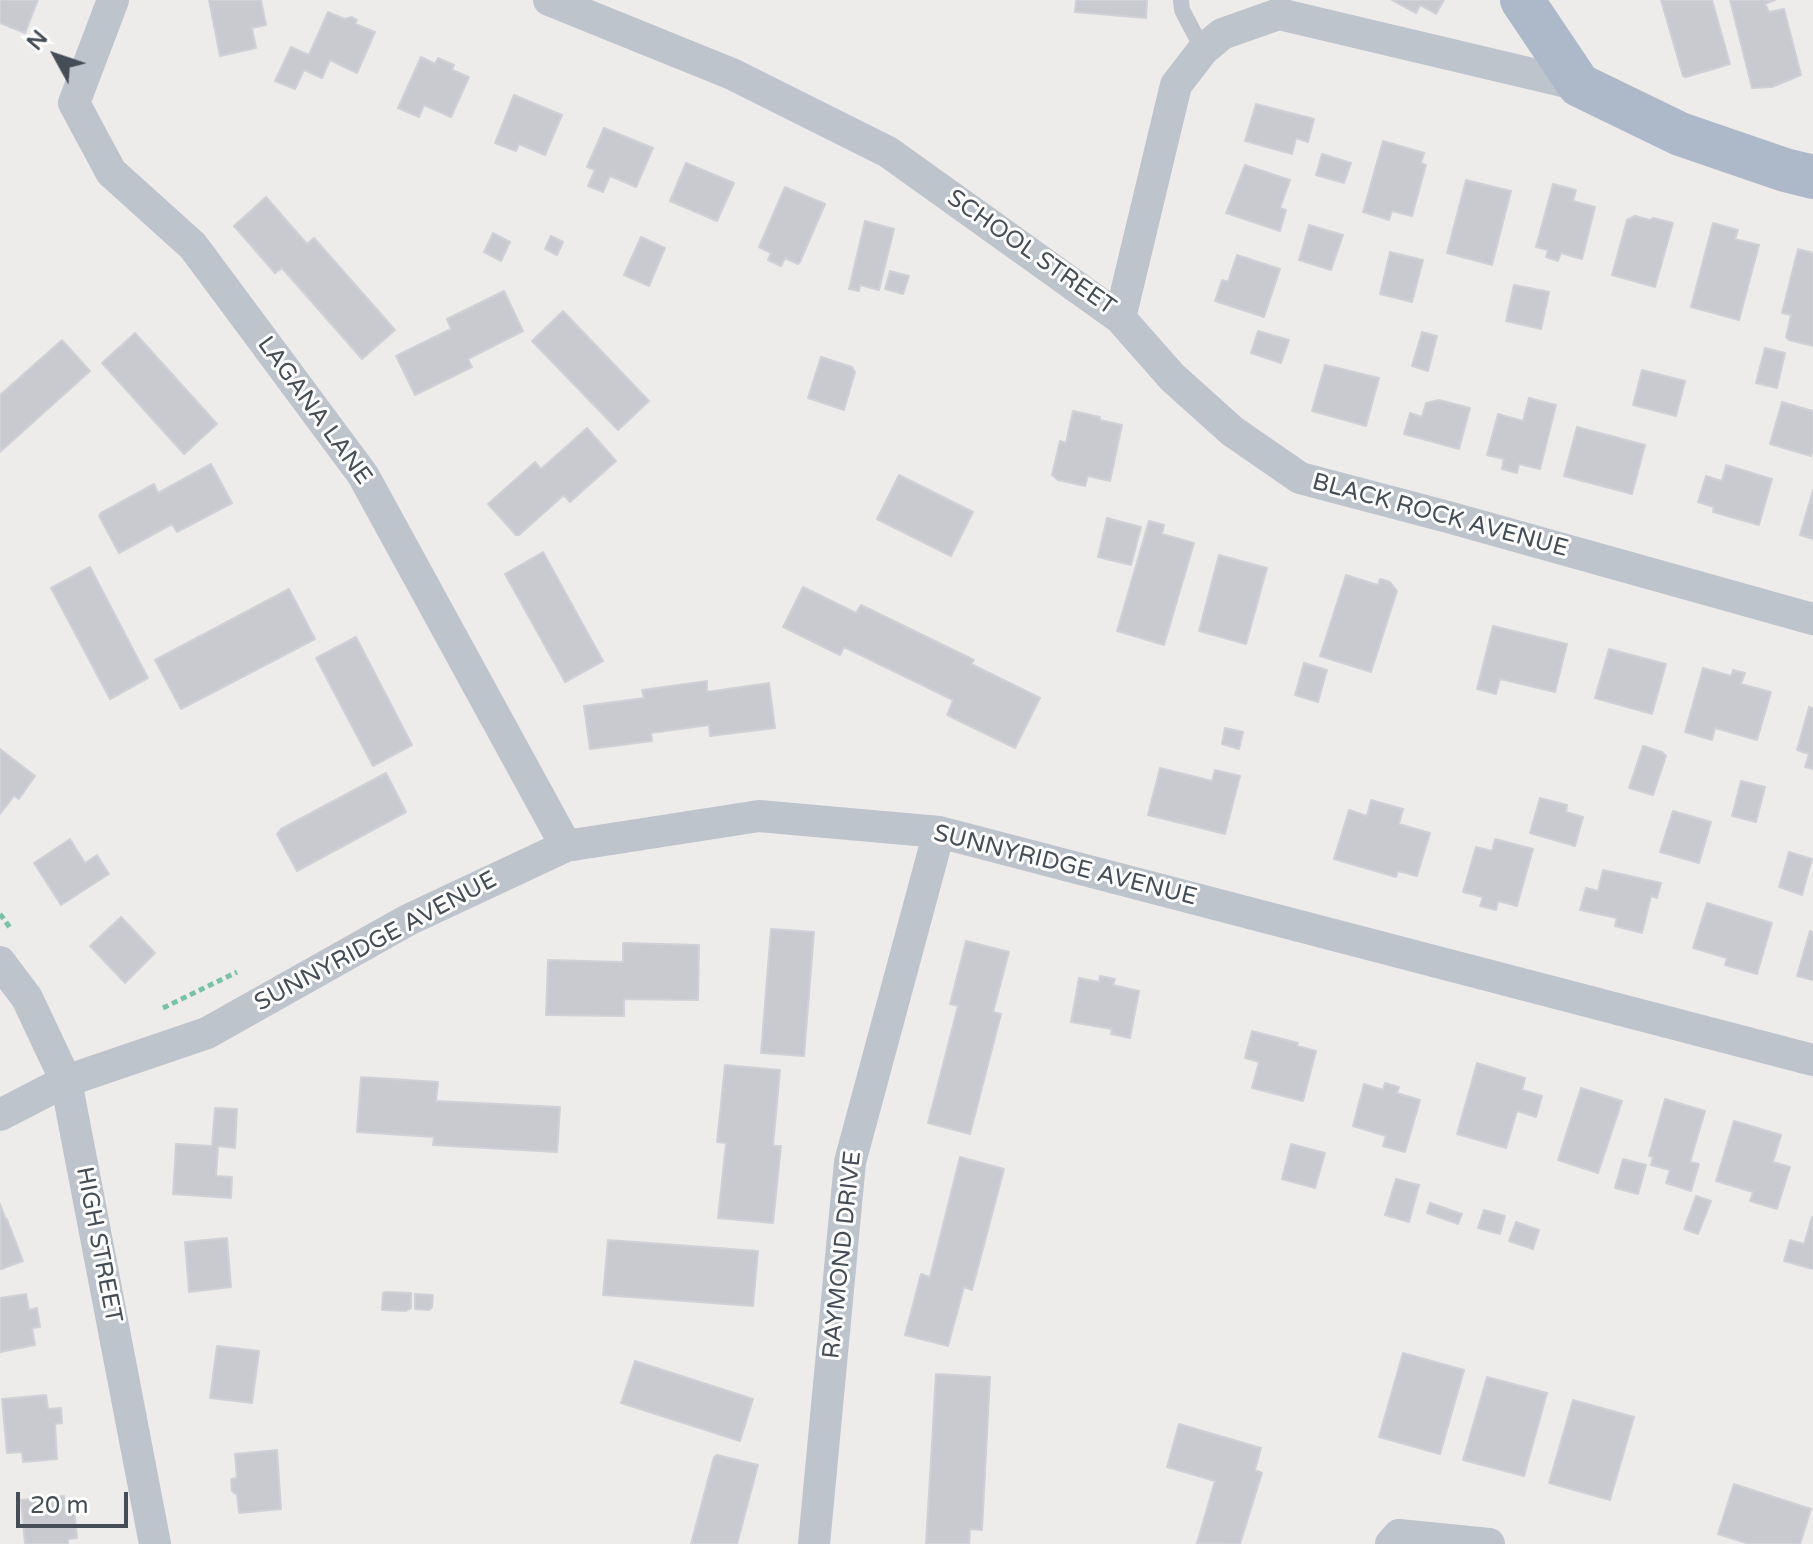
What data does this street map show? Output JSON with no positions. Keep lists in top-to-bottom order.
{
  "streets": {
    "street": [
      "SCHOOL STREET",
      "LAGANA LANE",
      "BLACK ROCK AVENUE",
      "SUNNYRIDGE AVENUE",
      "HIGH STREET",
      "RAYMOND DRIVE"
    ]
  },
  "crossings": [
    ["SCHOOL STREET", "BLACK ROCK AVENUE"],
    ["LAGANA LANE", "SUNNYRIDGE AVENUE"],
    ["SUNNYRIDGE AVENUE", "HIGH STREET"],
    ["SUNNYRIDGE AVENUE", "RAYMOND DRIVE"]
  ],
  "scale_bar": "20 m",
  "north": "top left"
}
